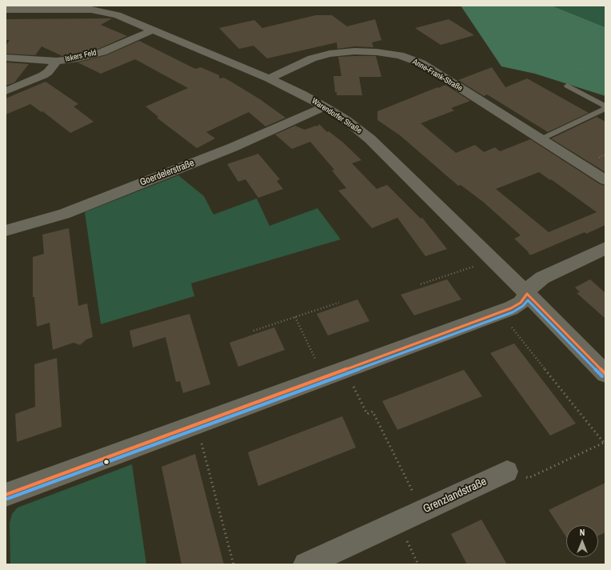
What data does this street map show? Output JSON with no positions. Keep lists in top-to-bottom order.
{
  "streets": {
    "street": [
      "Iskers Feld",
      "Anne-Frank-Straße",
      "Warendorfer Straße",
      "Goerdelerstraße",
      "Grenzlandstraße"
    ]
  },
  "crossings": [
    ["Iskers Feld", "Warendorfer Straße"],
    ["Anne-Frank-Straße", "Warendorfer Straße"],
    ["Warendorfer Straße", "Goerdelerstraße"]
  ],
  "north": "top"
}
